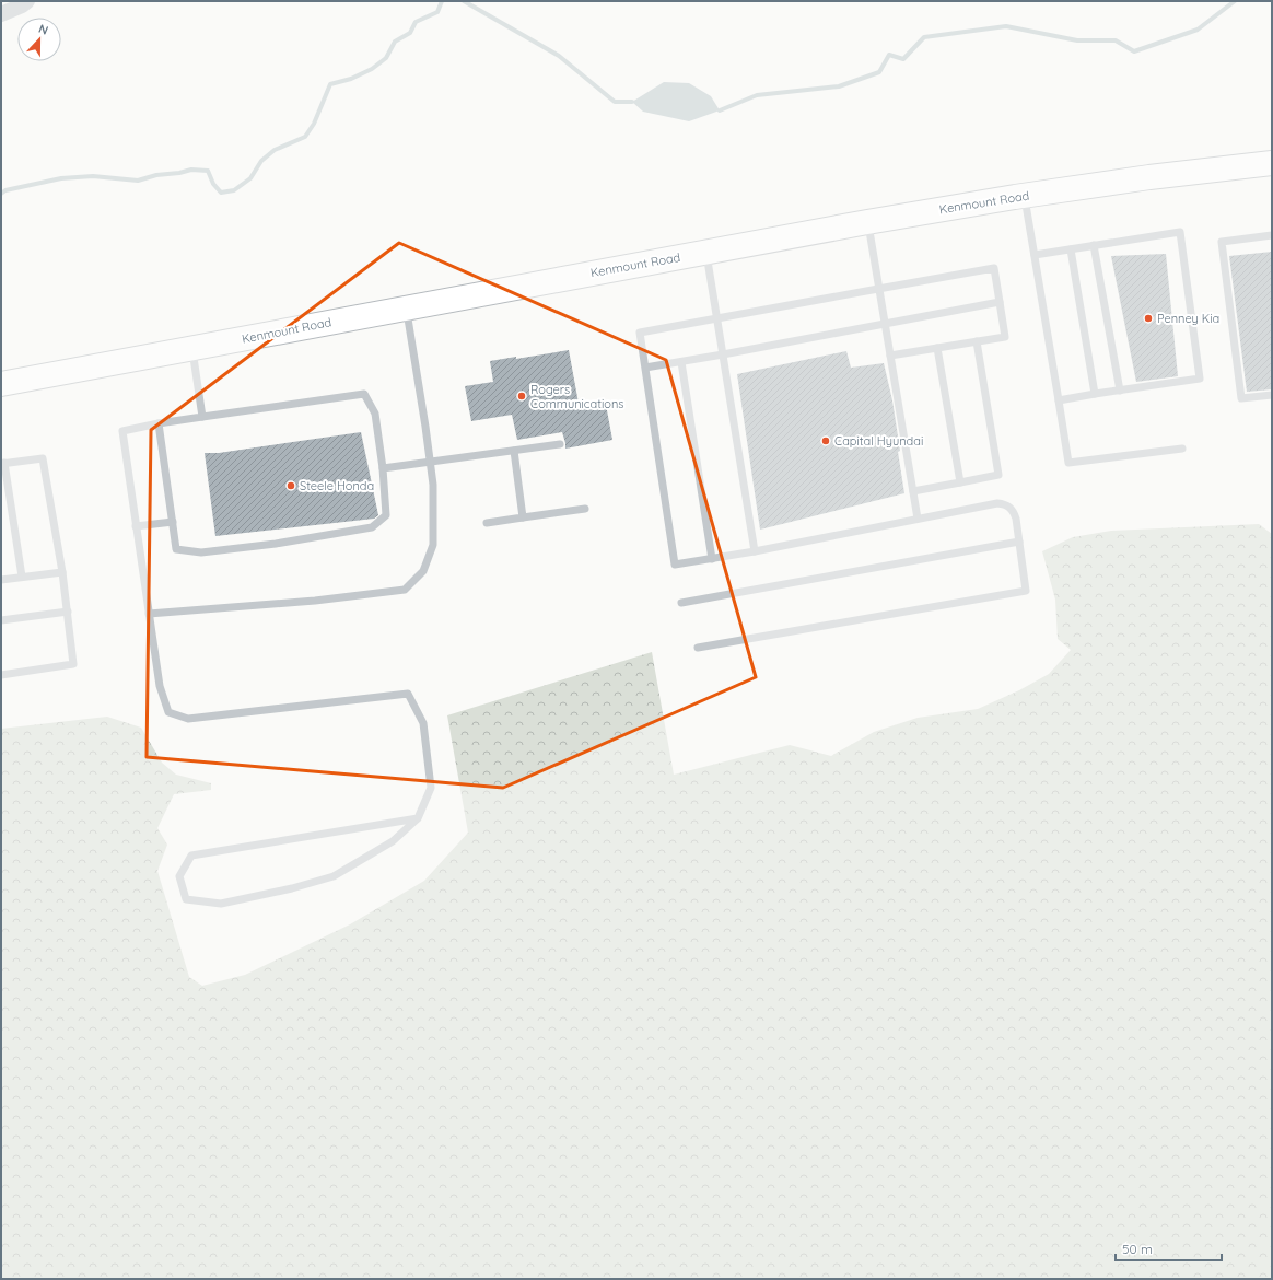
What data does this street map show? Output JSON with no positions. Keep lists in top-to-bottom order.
{
  "streets": {
    "main road": ["Kenmount Road"]
  },
  "places": [
    "Penney Kia",
    "Rogers Communications",
    "Capital Hyundai",
    "Steele Honda"
  ],
  "scale_bar": "50 m",
  "north": "top"
}
